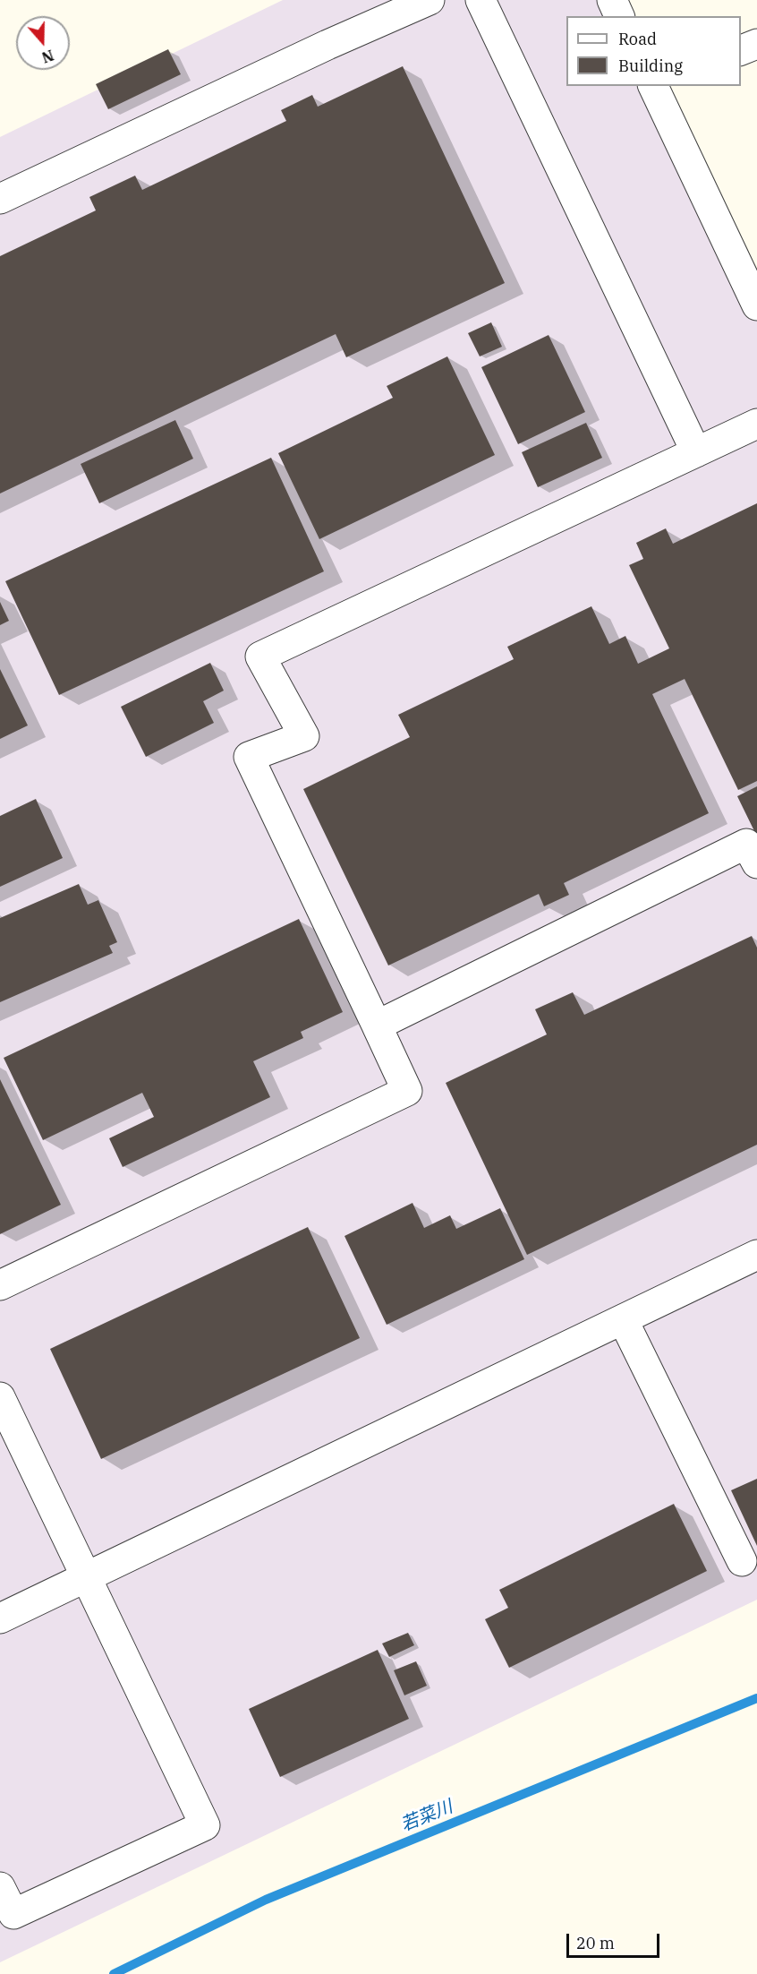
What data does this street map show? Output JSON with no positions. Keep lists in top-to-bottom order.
{
  "water": ["若菜川"],
  "legend": ["Road", "Building"],
  "scale_bar": "20 m",
  "north": "bottom"
}
